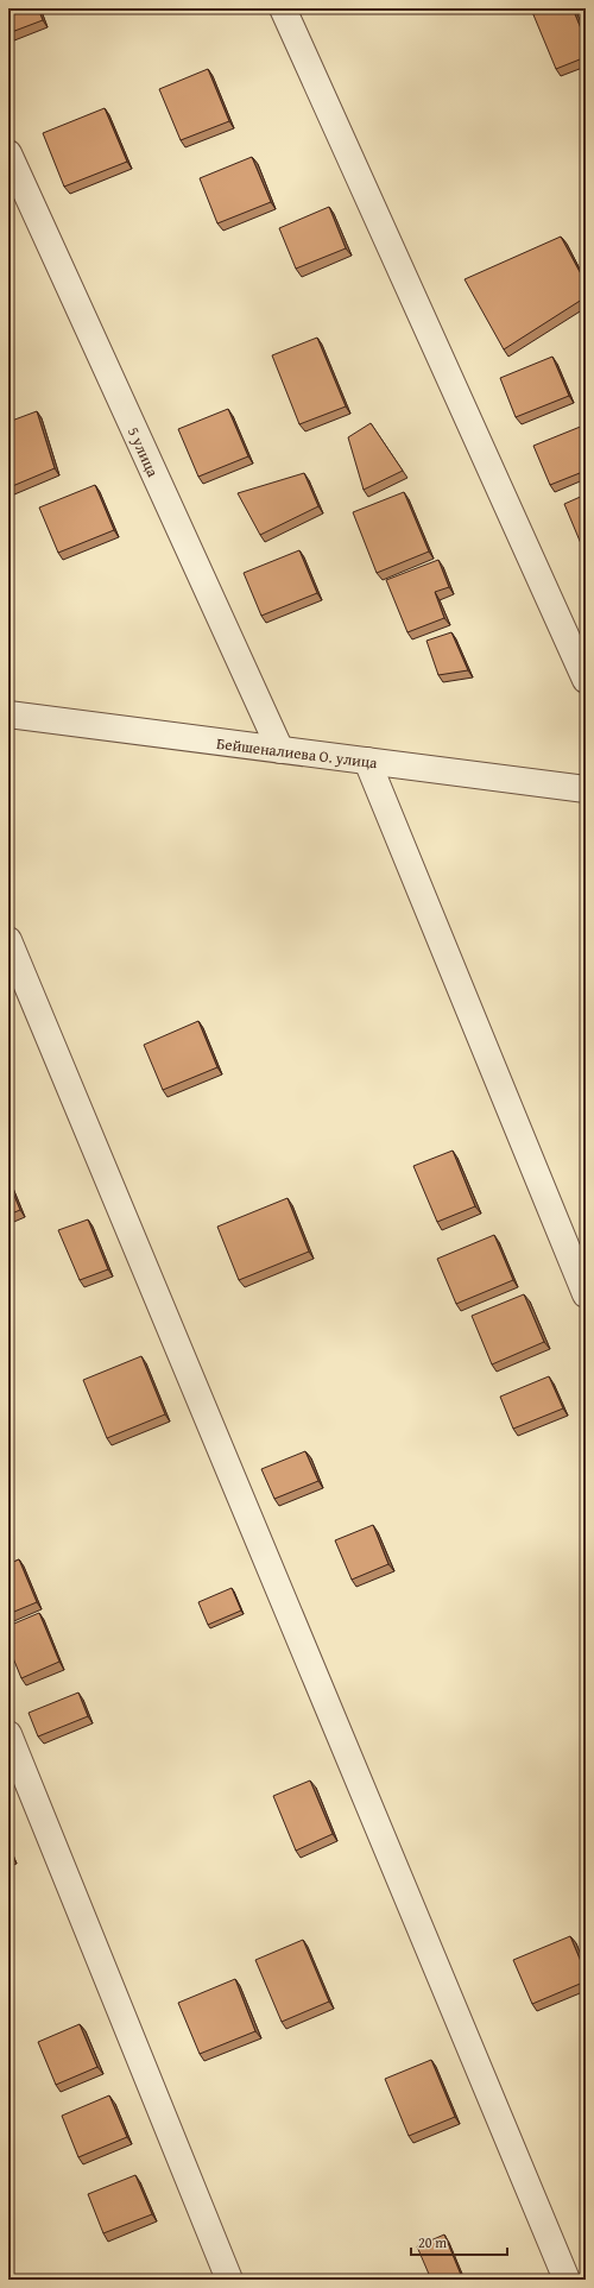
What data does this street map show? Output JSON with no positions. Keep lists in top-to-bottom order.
{
  "streets": {
    "street": ["5 улица", "Бейшеналиева О. улица"]
  },
  "crossings": [
    ["5 улица", "Бейшеналиева О. улица"]
  ],
  "scale_bar": "20 m"
}
